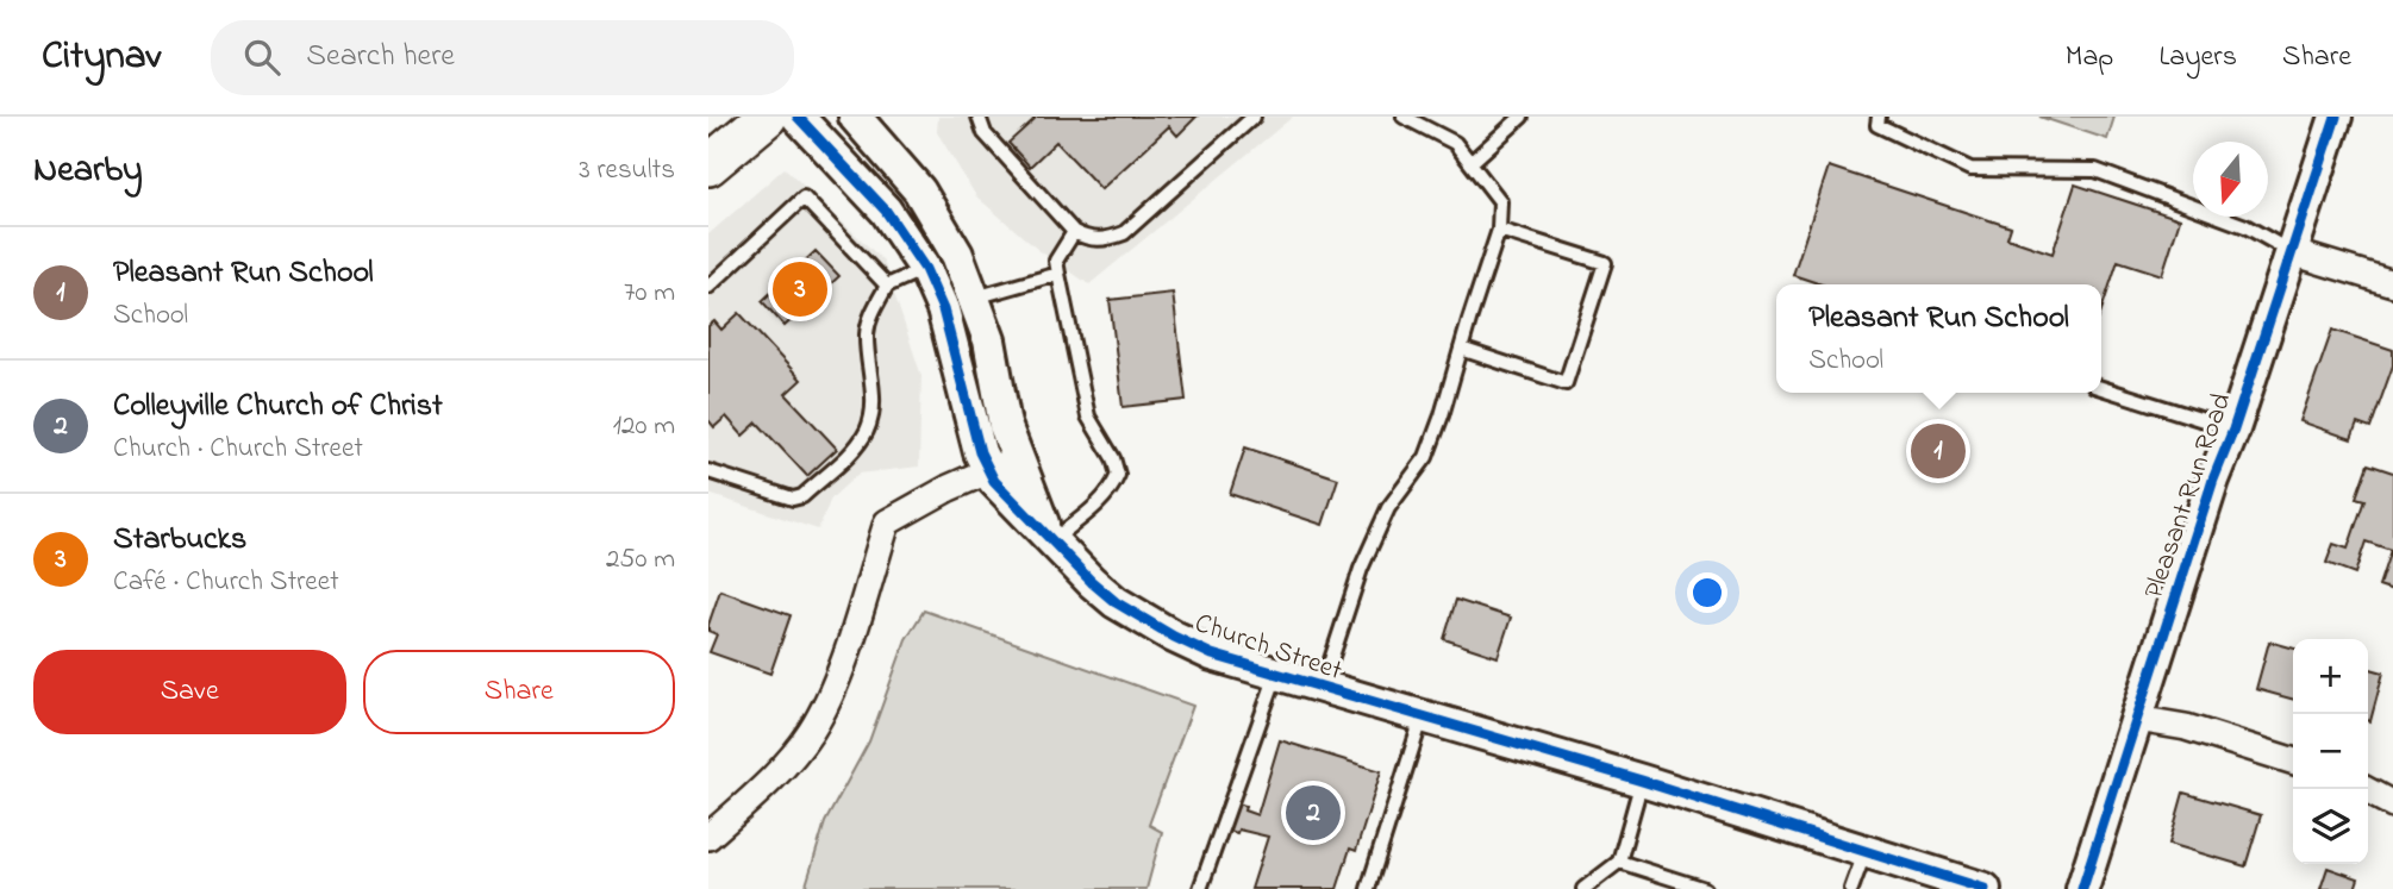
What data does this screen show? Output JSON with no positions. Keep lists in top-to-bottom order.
{
  "streets": {
    "street": ["Pleasant Run Road", "Church Street"]
  },
  "north": "bottom",
  "page": {
    "header": "Citynav",
    "search": "Search here",
    "nav": ["Map", "Layers", "Share"],
    "heading": ["Nearby", "3 results"],
    "list": [
      {
        "mark": "1",
        "name": "Pleasant Run School",
        "note": "School",
        "value": "70 m"
      },
      {
        "mark": "2",
        "name": "Colleyville Church of Christ",
        "note": "Church · Church Street",
        "value": "120 m"
      },
      {
        "mark": "3",
        "name": "Starbucks",
        "note": "Café · Church Street",
        "value": "250 m"
      }
    ],
    "pins": ["3", "1", "2"],
    "popup": ["Pleasant Run School", "School"],
    "buttons": ["Save", "Share"],
    "map_buttons": ["+", "−"]
  }
}
